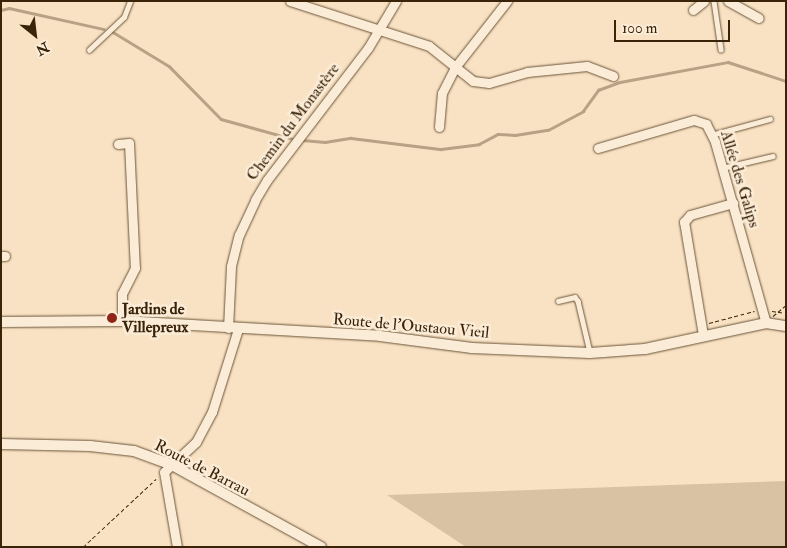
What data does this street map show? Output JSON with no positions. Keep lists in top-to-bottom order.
{
  "streets": {
    "street": [
      "Chemin du Monastère",
      "Allée des Galips",
      "Route de l'Oustaou Vieil",
      "Route de Barrau"
    ]
  },
  "crossings": [
    ["Chemin du Monastère", "Route de l'Oustaou Vieil"],
    ["Chemin du Monastère", "Route de Barrau"],
    ["Allée des Galips", "Route de l'Oustaou Vieil"]
  ],
  "places": ["Jardins de Villepreux"],
  "scale_bar": "100 m",
  "north": "bottom right"
}
